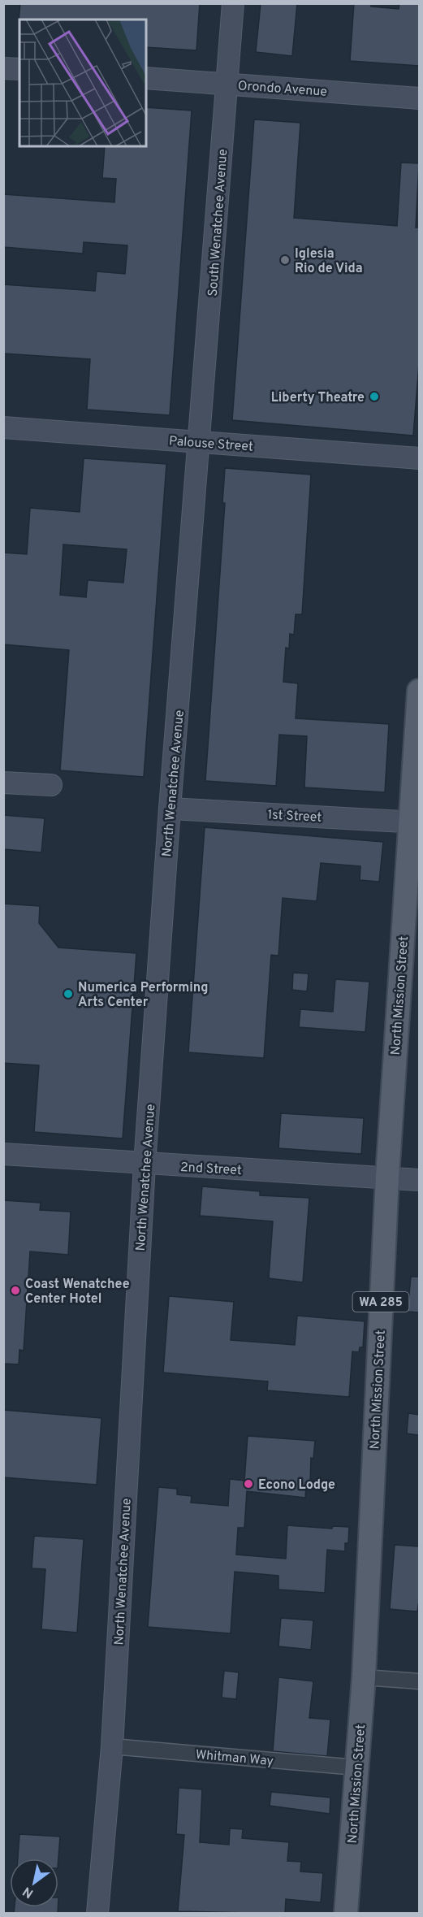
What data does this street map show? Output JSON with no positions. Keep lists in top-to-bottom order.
{
  "streets": {
    "main road": [
      "Orondo Avenue",
      "South Wenatchee Avenue",
      "Palouse Street",
      "North Wenatchee Avenue",
      "1st Street",
      "North Mission Street",
      "2nd Street",
      "WA 285"
    ],
    "street": ["Whitman Way"]
  },
  "crossings": [
    ["Orondo Avenue", "South Wenatchee Avenue"],
    ["South Wenatchee Avenue", "Palouse Street"],
    ["South Wenatchee Avenue", "North Wenatchee Avenue"],
    ["Palouse Street", "North Wenatchee Avenue"],
    ["North Wenatchee Avenue", "1st Street"],
    ["North Wenatchee Avenue", "2nd Street"],
    ["North Wenatchee Avenue", "Whitman Way"],
    ["1st Street", "North Mission Street"],
    ["North Mission Street", "2nd Street"],
    ["North Mission Street", "Whitman Way"]
  ],
  "places": [
    "Iglesia Rio de Vida",
    "Liberty Theatre",
    "Numerica Performing Arts Center",
    "Coast Wenatchee Center Hotel",
    "Econo Lodge"
  ],
  "north": "bottom left"
}
